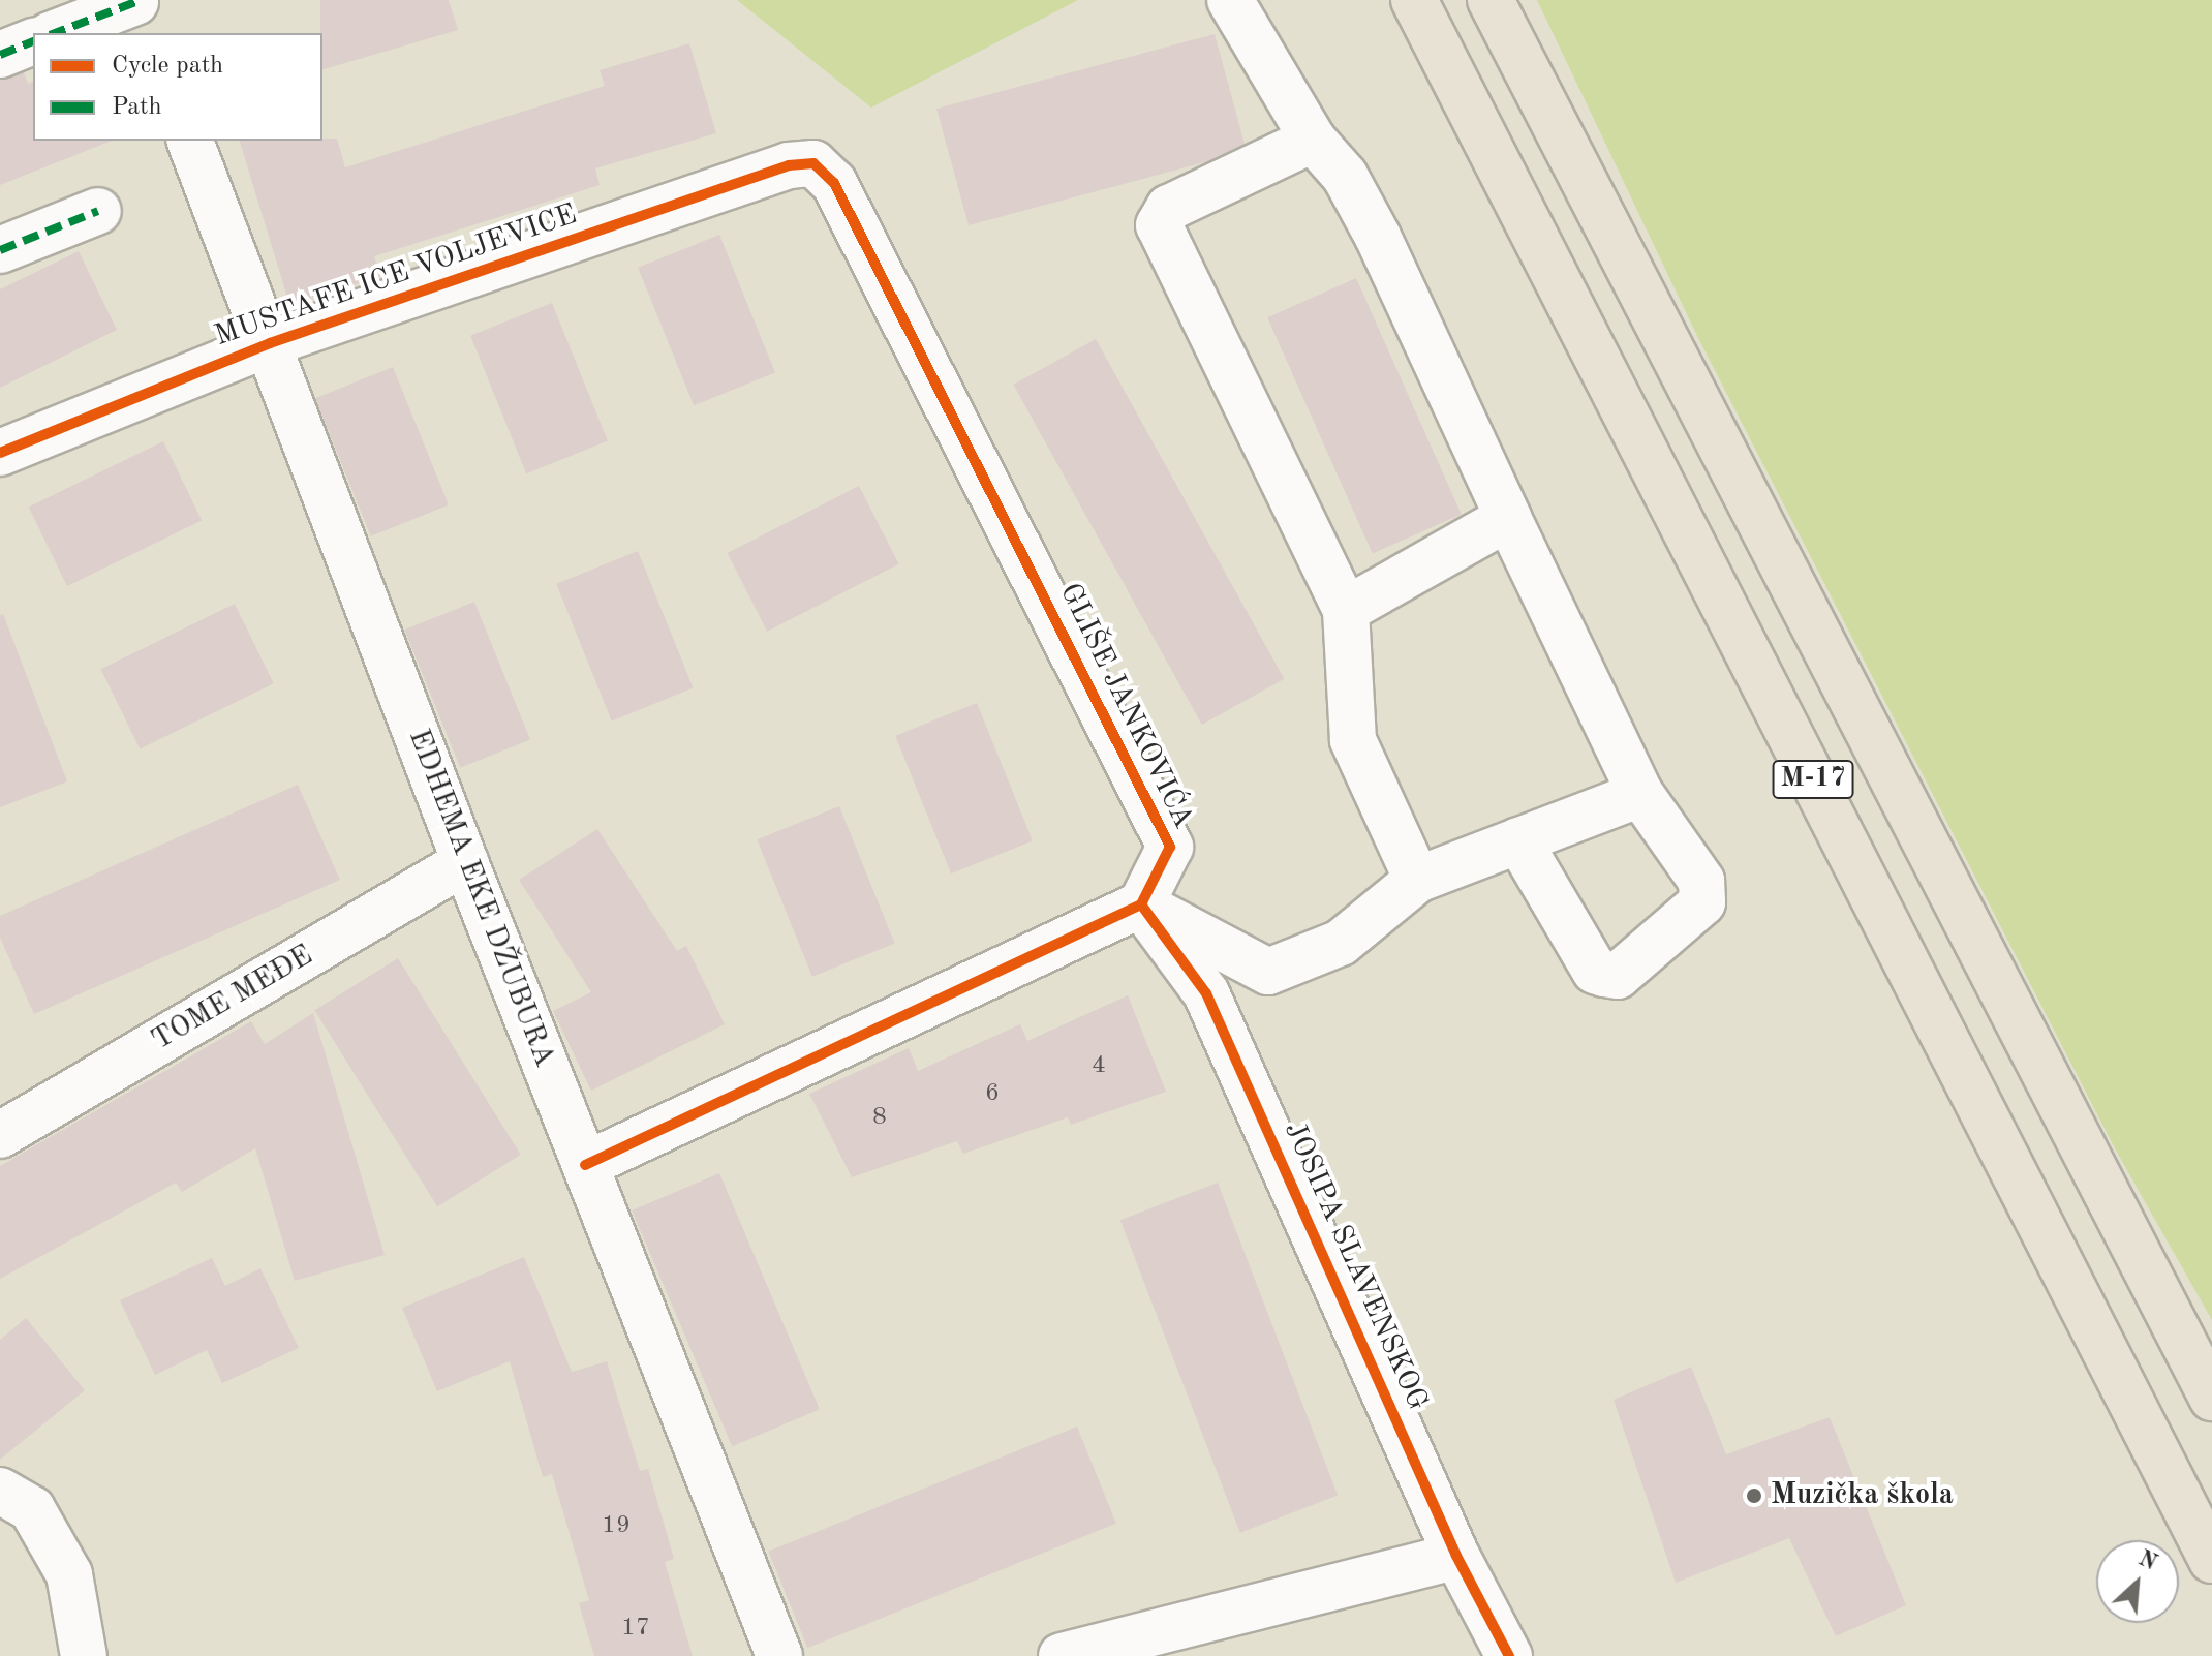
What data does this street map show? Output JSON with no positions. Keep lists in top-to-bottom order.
{
  "streets": {
    "highway": ["M-17"],
    "street": [
      "MUSTAFE ICE VOLJEVICE",
      "GLIŠE JANKOVIĆA",
      "EDHEMA EKE DŽUBURA",
      "TOME MEĐE",
      "JOSIPA SLAVENSKOG"
    ]
  },
  "crossings": [
    ["MUSTAFE ICE VOLJEVICE", "GLIŠE JANKOVIĆA"],
    ["MUSTAFE ICE VOLJEVICE", "EDHEMA EKE DŽUBURA"],
    ["GLIŠE JANKOVIĆA", "JOSIPA SLAVENSKOG"],
    ["EDHEMA EKE DŽUBURA", "TOME MEĐE"]
  ],
  "places": ["Muzička škola"],
  "house_numbers": [
    "4",
    "6",
    "8",
    "19",
    "17"
  ],
  "legend": ["Cycle path", "Path"],
  "north": "top right"
}
